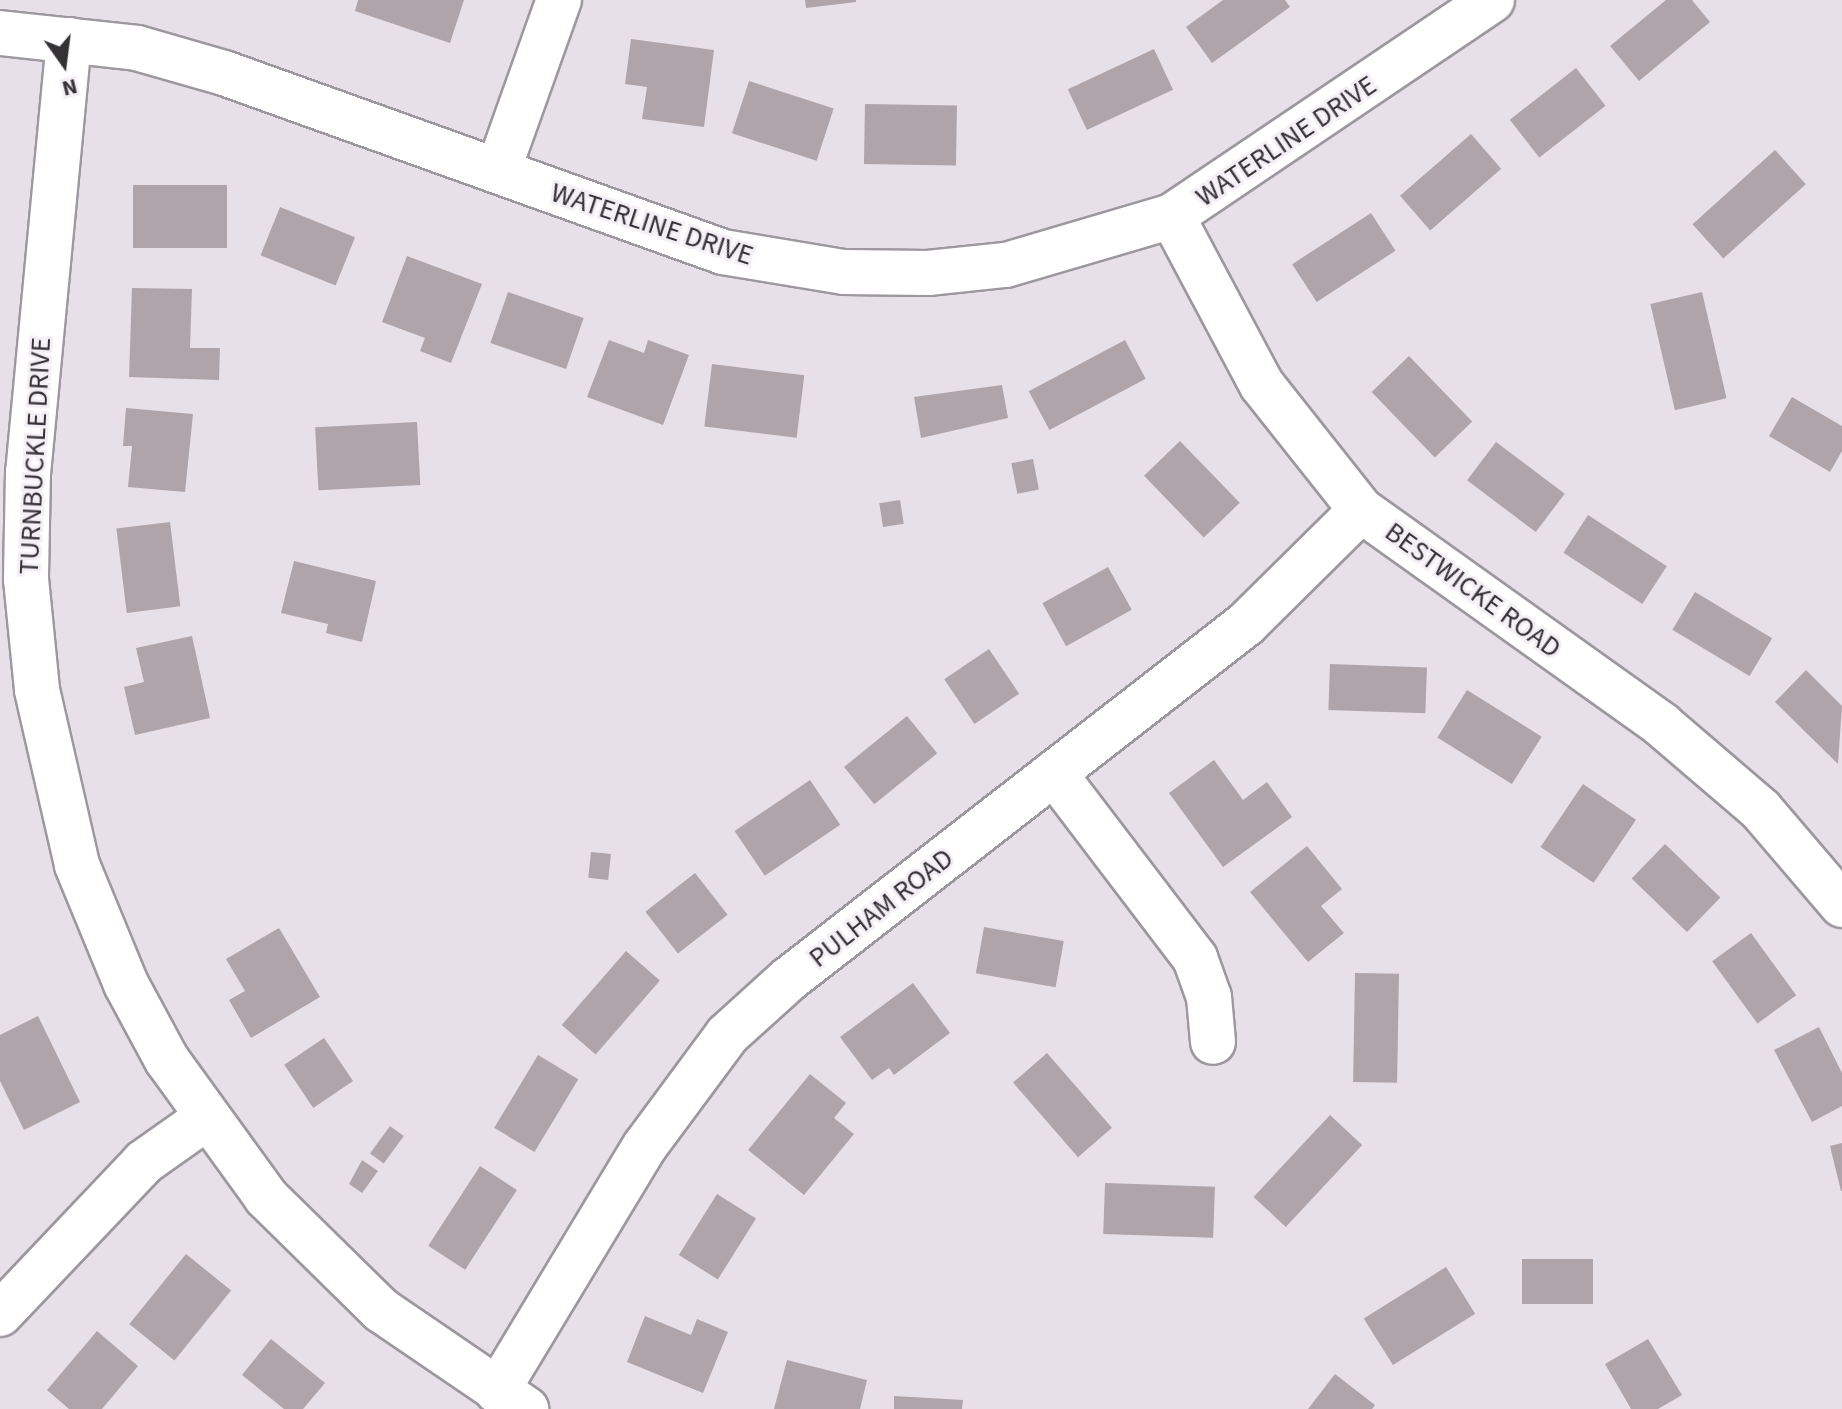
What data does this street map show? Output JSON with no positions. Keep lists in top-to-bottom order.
{
  "streets": {
    "street": [
      "WATERLINE DRIVE",
      "TURNBUCKLE DRIVE",
      "BESTWICKE ROAD",
      "PULHAM ROAD"
    ]
  },
  "crossings": [
    ["WATERLINE DRIVE", "TURNBUCKLE DRIVE"],
    ["WATERLINE DRIVE", "BESTWICKE ROAD"],
    ["TURNBUCKLE DRIVE", "PULHAM ROAD"],
    ["BESTWICKE ROAD", "PULHAM ROAD"]
  ],
  "north": "bottom"
}
